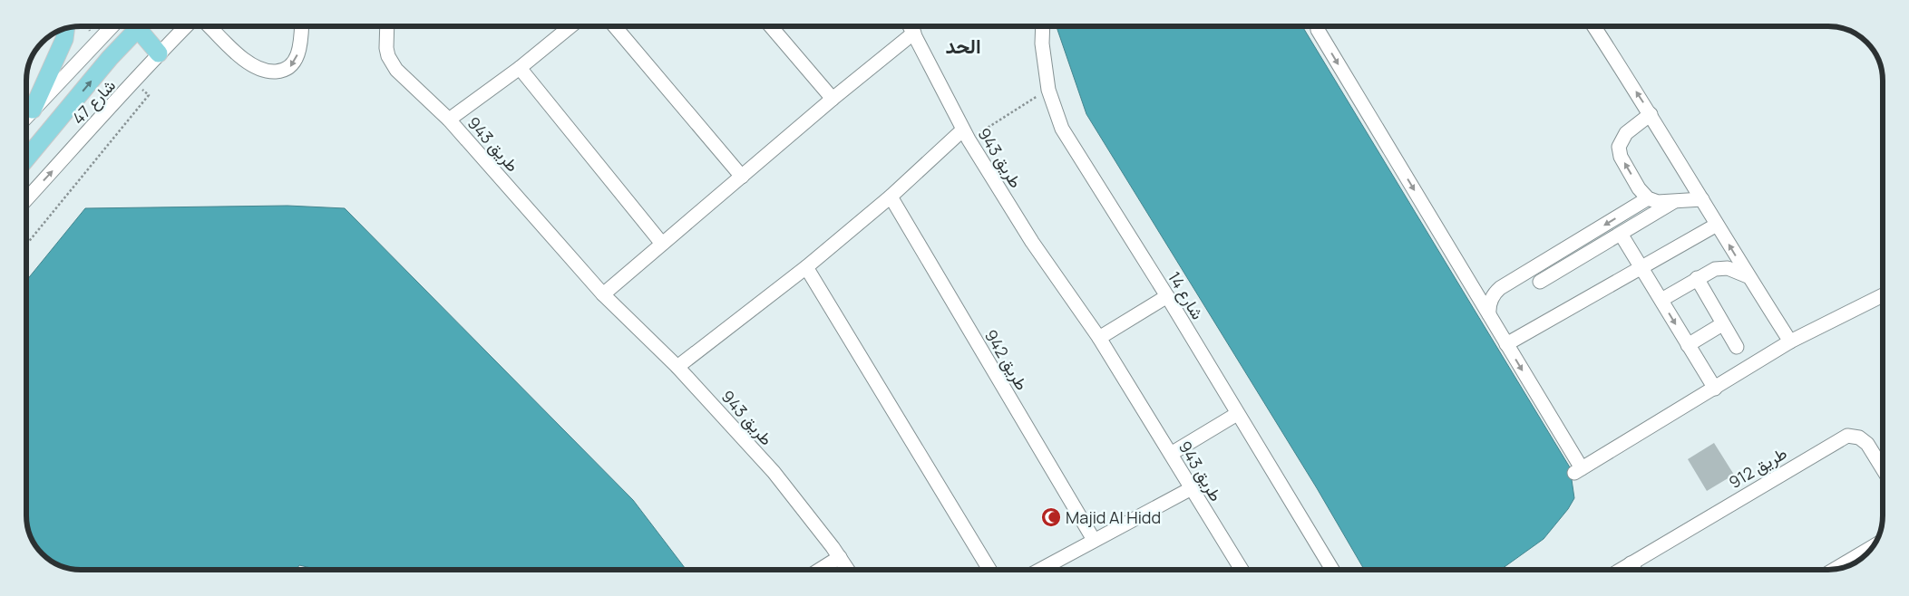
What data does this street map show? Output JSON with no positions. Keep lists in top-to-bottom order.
{
  "streets": {
    "street": [
      "شارع 47",
      "طريق 943",
      "شارع 14",
      "طريق 942",
      "طريق 912"
    ]
  },
  "districts": ["الحد"],
  "places": {
    "mosque": ["Majid Al Hidd"]
  }
}
